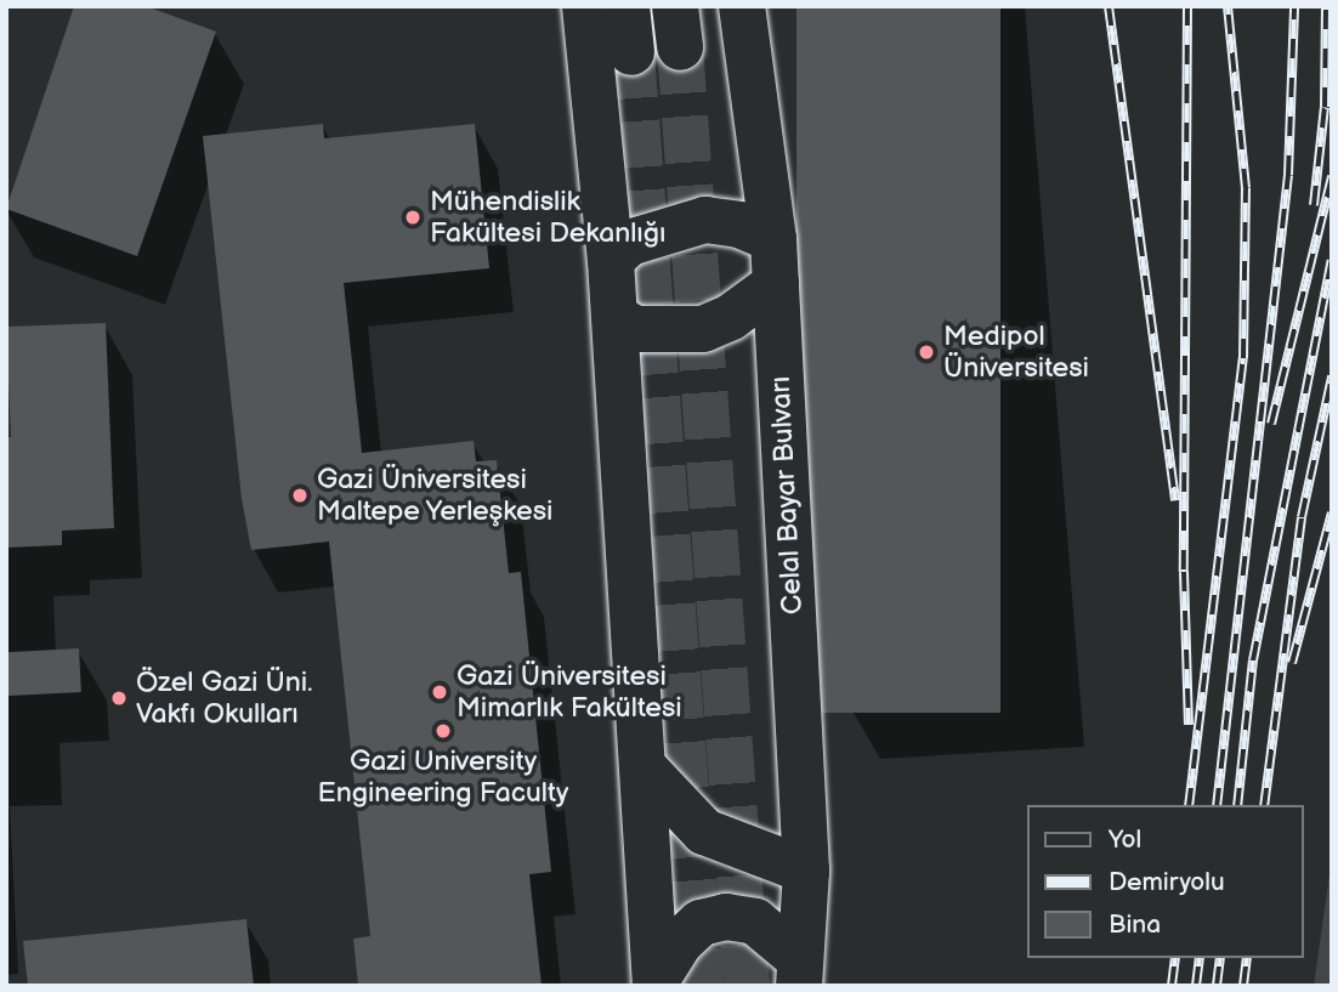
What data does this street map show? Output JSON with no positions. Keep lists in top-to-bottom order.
{
  "streets": {
    "main road": ["Celal Bayar Bulvarı"]
  },
  "places": [
    "Mühendislik Fakültesi Dekanlığı",
    "Medipol Üniversitesi",
    "Gazi Üniversitesi Maltepe Yerleşkesi",
    "Gazi Üniversitesi Mimarlık Fakültesi",
    "Özel Gazi Üni. Vakfı Okulları",
    "Gazi University Engineering Faculty"
  ],
  "legend": ["Yol", "Demiryolu", "Bina"]
}
